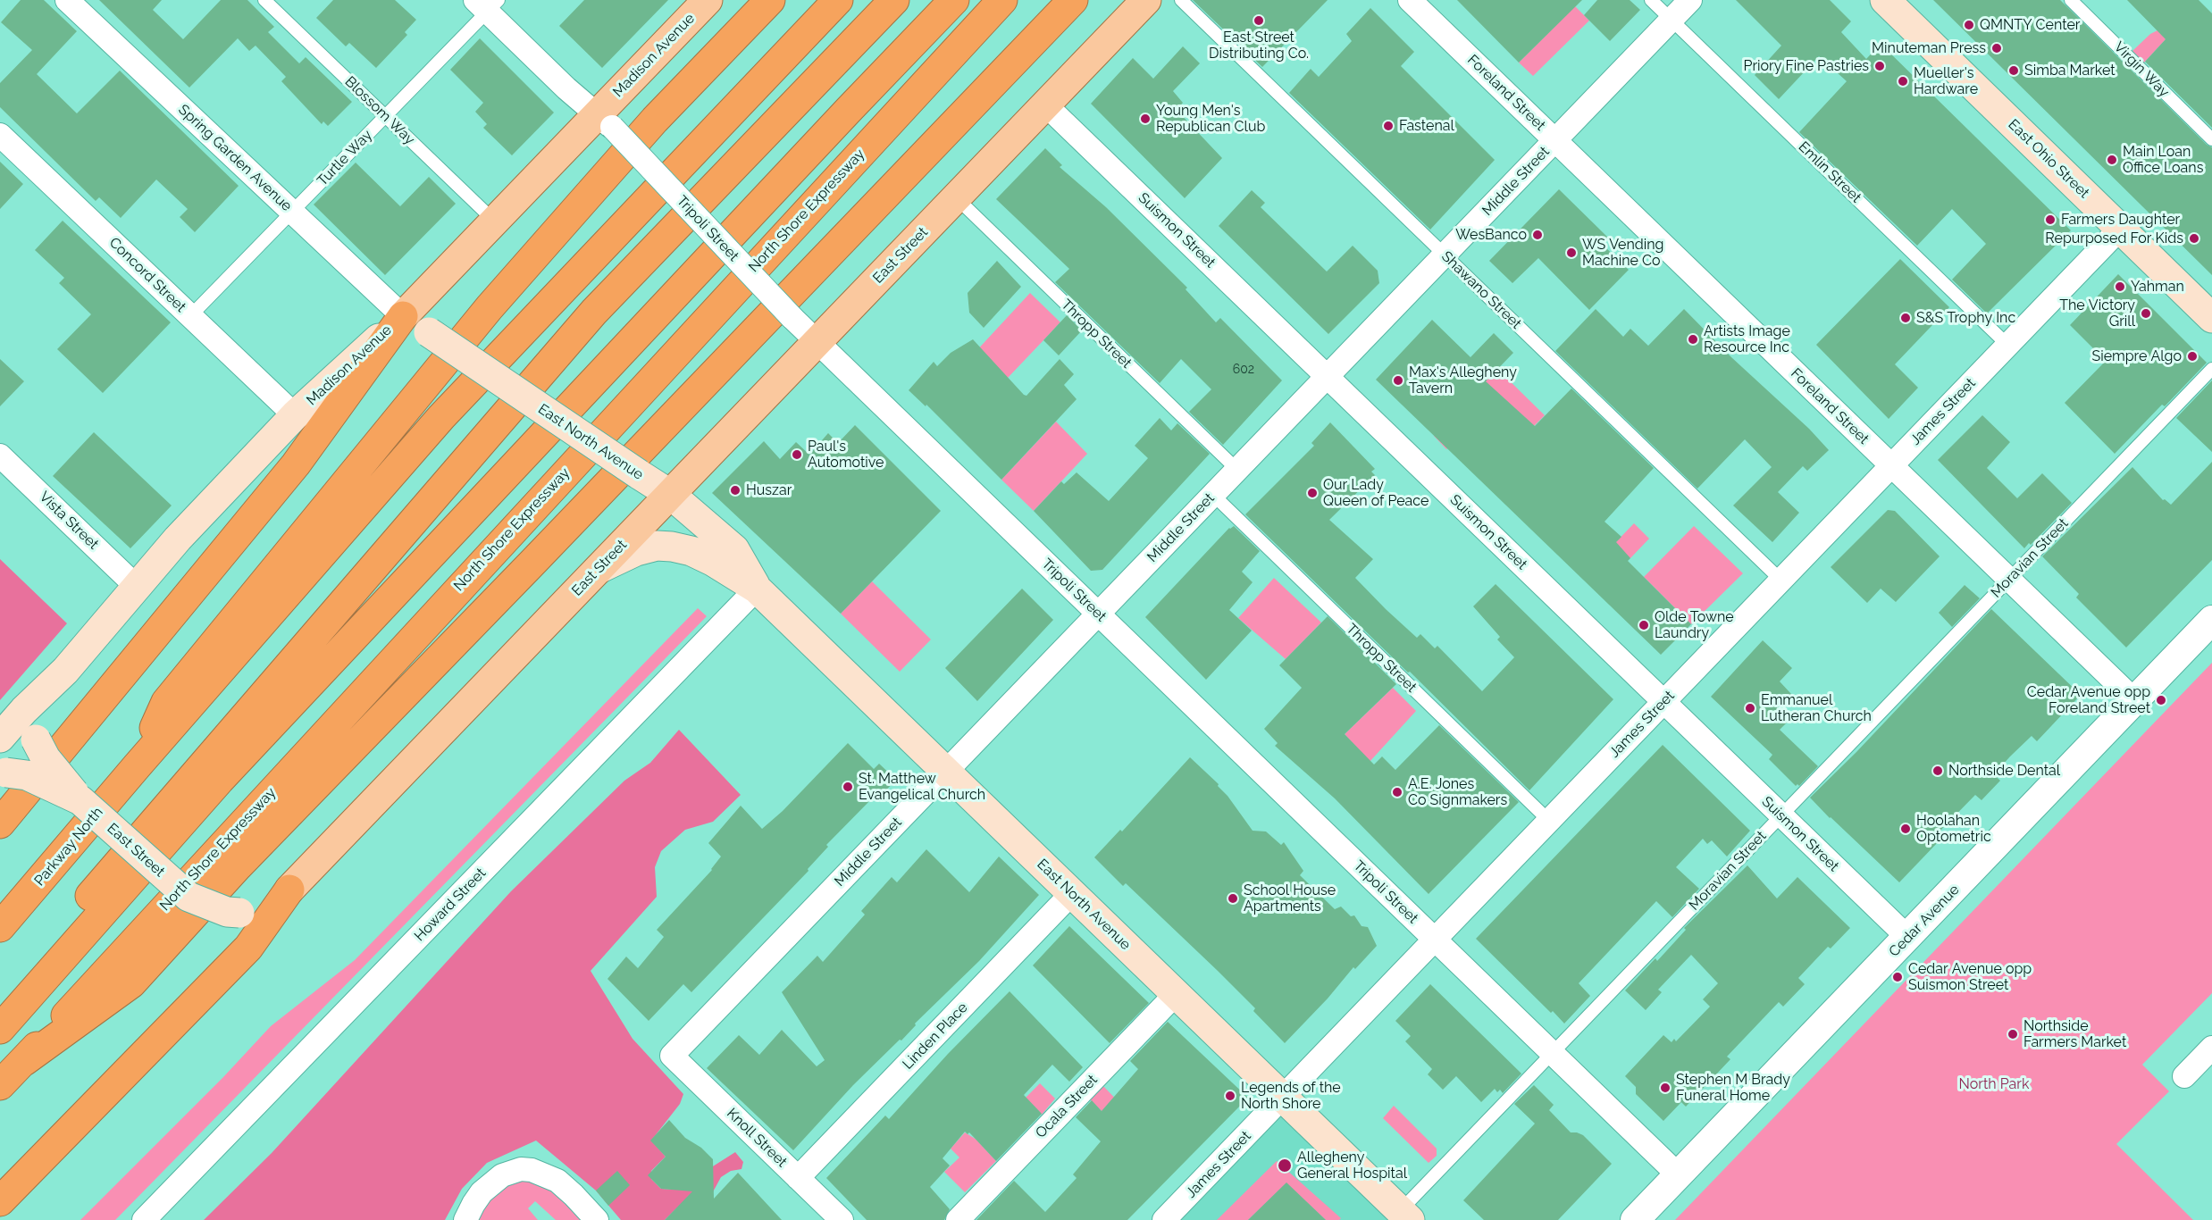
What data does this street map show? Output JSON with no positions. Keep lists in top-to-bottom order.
{
  "streets": {
    "highway": ["North Shore Expressway", "Parkway North"],
    "main road": [
      "Madison Avenue",
      "East Ohio Street",
      "East Street",
      "East North Avenue"
    ],
    "street": [
      "Foreland Street",
      "Spring Garden Avenue",
      "Middle Street",
      "Tripoli Street",
      "Suismon Street",
      "Concord Street",
      "James Street",
      "Vista Street",
      "Howard Street",
      "Cedar Avenue",
      "Linden Place",
      "Ocala Street",
      "Knoll Street"
    ],
    "lane": [
      "Virgin Way",
      "Blossom Way",
      "Turtle Way",
      "Emlin Street",
      "Shawano Street",
      "Thropp Street",
      "Moravian Street"
    ]
  },
  "crossings": [
    ["Madison Avenue", "Blossom Way"],
    ["Madison Avenue", "Spring Garden Avenue"],
    ["Madison Avenue", "Tripoli Street"],
    ["Madison Avenue", "Concord Street"],
    ["Madison Avenue", "East North Avenue"],
    ["Madison Avenue", "Vista Street"],
    ["Foreland Street", "Middle Street"],
    ["Foreland Street", "James Street"],
    ["Foreland Street", "Moravian Street"],
    ["Foreland Street", "Cedar Avenue"],
    ["Blossom Way", "Turtle Way"],
    ["Spring Garden Avenue", "Turtle Way"],
    ["Spring Garden Avenue", "East North Avenue"],
    ["Turtle Way", "Tripoli Street"],
    ["Turtle Way", "Concord Street"],
    ["East Ohio Street", "James Street"],
    ["Emlin Street", "Middle Street"],
    ["Emlin Street", "James Street"],
    ["Middle Street", "Tripoli Street"],
    ["Middle Street", "Suismon Street"],
    ["Middle Street", "Shawano Street"],
    ["Middle Street", "Thropp Street"],
    ["Middle Street", "East North Avenue"],
    ["Middle Street", "Knoll Street"],
    ["Tripoli Street", "East Street"],
    ["Tripoli Street", "James Street"],
    ["Tripoli Street", "Moravian Street"],
    ["Tripoli Street", "Cedar Avenue"],
    ["Suismon Street", "East Street"],
    ["Suismon Street", "James Street"],
    ["Suismon Street", "Moravian Street"],
    ["Suismon Street", "Cedar Avenue"],
    ["East Street", "Thropp Street"],
    ["East Street", "East North Avenue"],
    ["Shawano Street", "James Street"],
    ["Thropp Street", "James Street"],
    ["James Street", "East North Avenue"],
    ["East North Avenue", "Moravian Street"],
    ["East North Avenue", "Howard Street"],
    ["East North Avenue", "Linden Place"],
    ["East North Avenue", "Ocala Street"],
    ["Linden Place", "Knoll Street"]
  ],
  "parks": ["North Park"],
  "places": [
    "East Street Distributing Co.",
    "QMNTY Center",
    "Minuteman Press",
    "Priory Fine Pastries",
    "Simba Market",
    "Mueller's Hardware",
    "Young Men's Republican Club",
    "Fastenal",
    "Main Loan Office Loans",
    "Farmers Daughter",
    "WesBanco",
    "Repurposed For Kids",
    "WS Vending Machine Co",
    "Yahman",
    "The Victory Grill",
    "S&S Trophy Inc",
    "Artists Image Resource Inc",
    "Siempre Algo",
    "Max's Allegheny Tavern",
    "Paul's Automotive",
    "Huszar",
    "Our Lady Queen of Peace",
    "Olde Towne Laundry",
    "Cedar Avenue opp Foreland Street",
    "Emmanuel Lutheran Church",
    "Northside Dental",
    "St. Matthew Evangelical Church",
    "A.E. Jones Co Signmakers",
    "Hoolahan Optometric",
    "School House Apartments",
    "Cedar Avenue opp Suismon Street",
    "Northside Farmers Market",
    "Stephen M Brady Funeral Home",
    "Legends of the North Shore",
    "Allegheny General Hospital"
  ],
  "house_numbers": ["602"]
}
